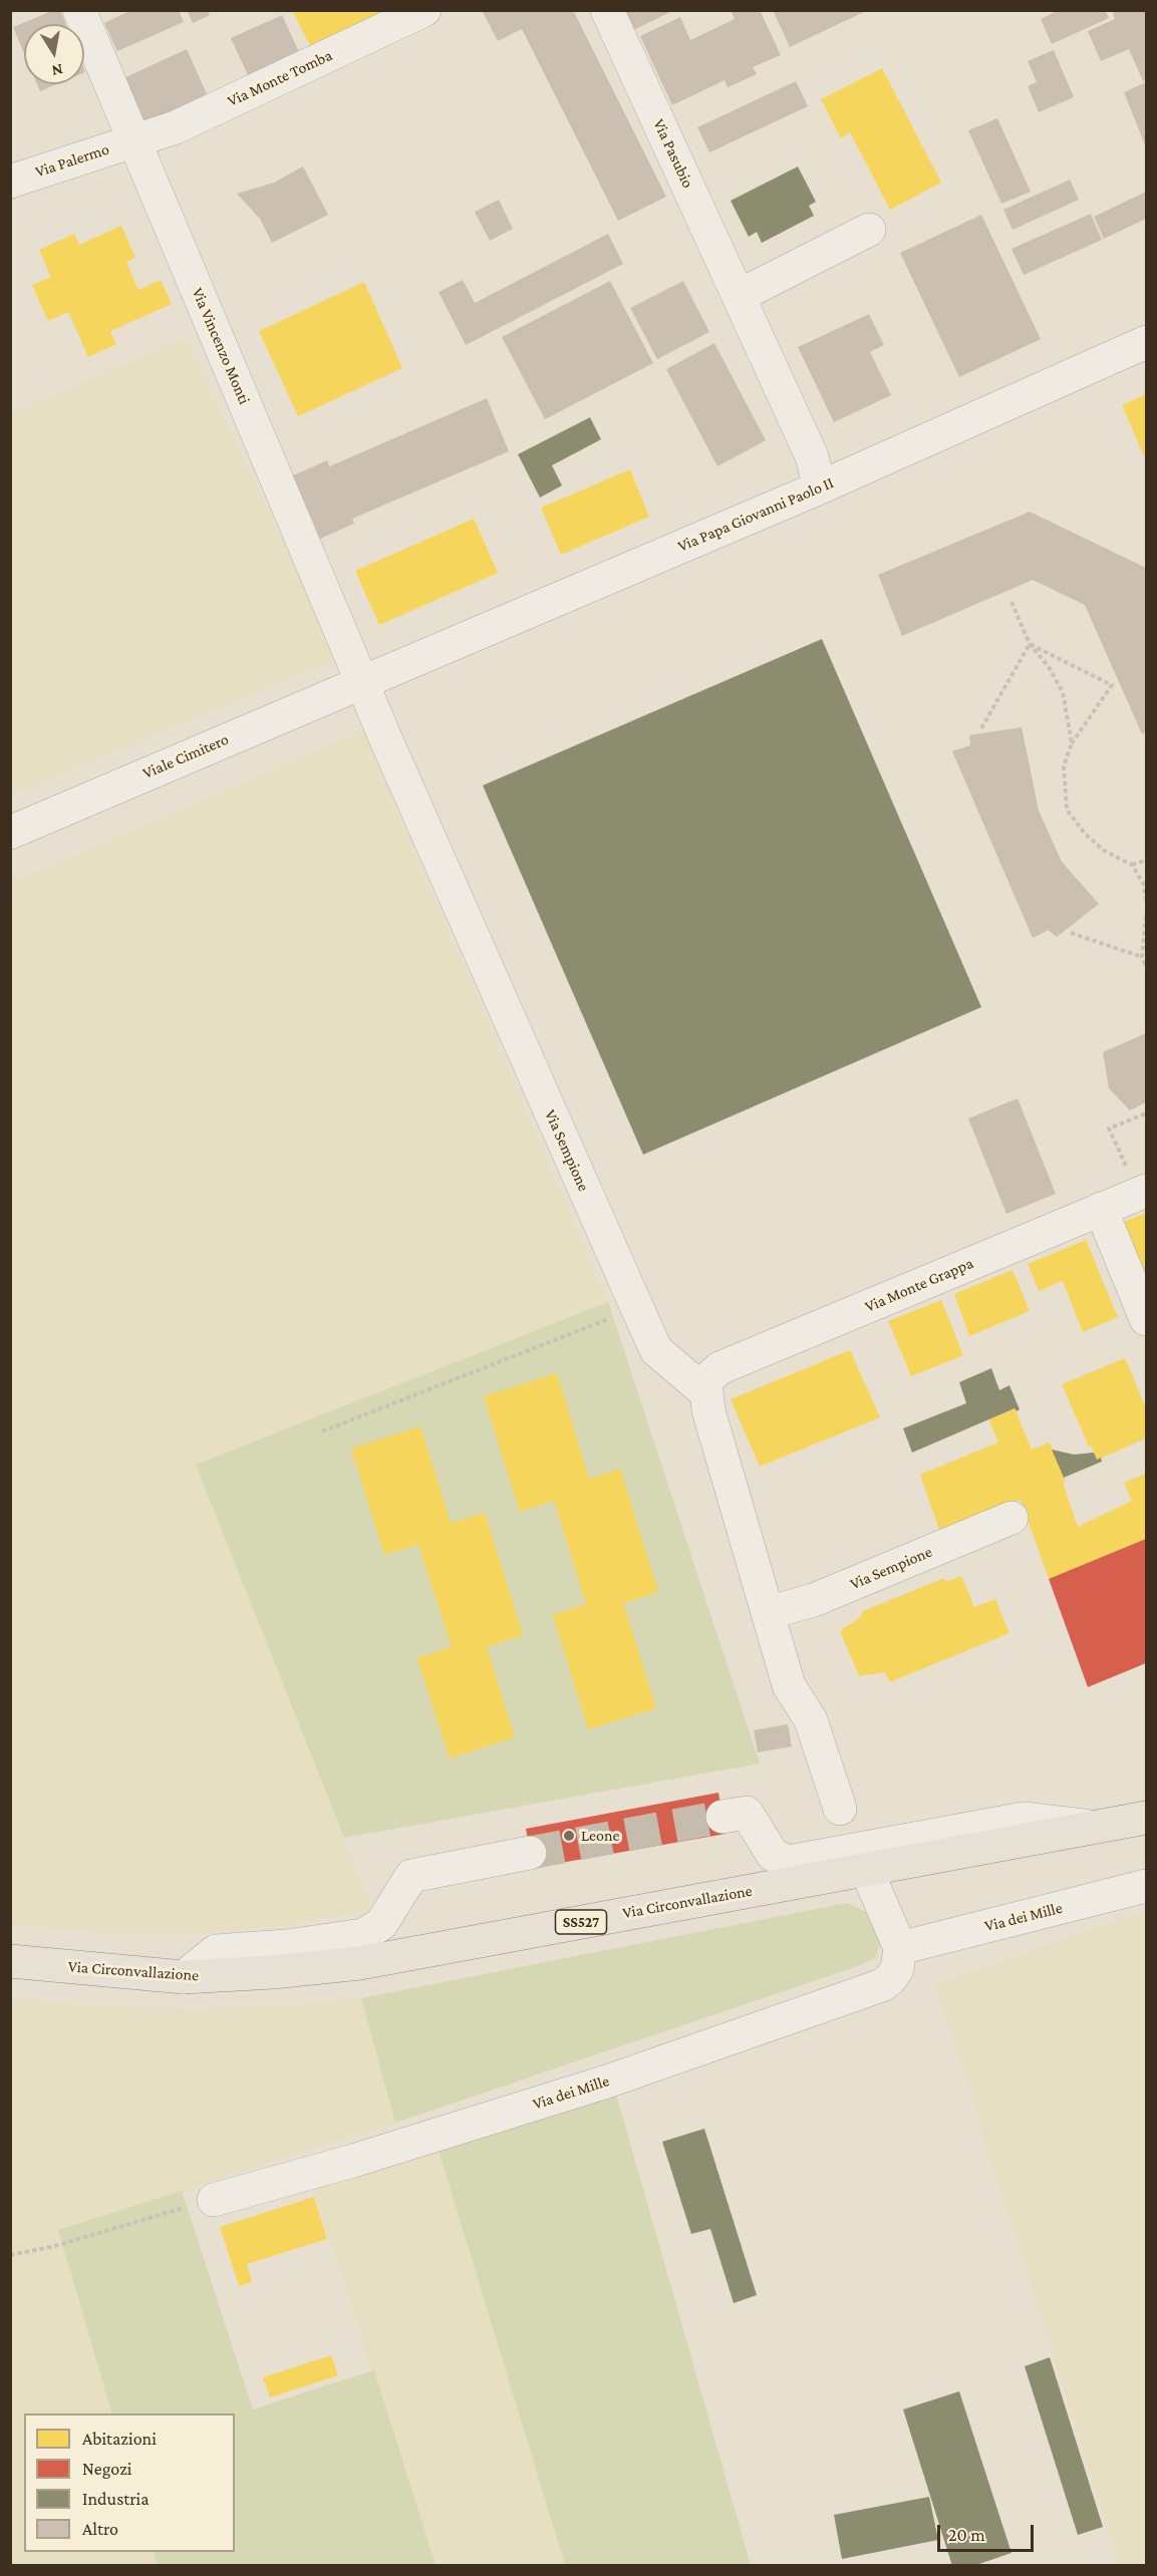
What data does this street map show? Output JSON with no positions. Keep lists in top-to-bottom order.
{
  "streets": {
    "main road": ["Via Circonvallazione", "SS527"],
    "street": [
      "Via Monte Tomba",
      "Via Pasubio",
      "Via Palermo",
      "Via Vincenzo Monti",
      "Via Papa Giovanni Paolo II",
      "Viale Cimitero",
      "Via Sempione",
      "Via Monte Grappa",
      "Via dei Mille"
    ]
  },
  "crossings": [
    ["Via Monte Tomba", "Via Palermo"],
    ["Via Monte Tomba", "Via Vincenzo Monti"],
    ["Via Pasubio", "Via Papa Giovanni Paolo II"],
    ["Via Palermo", "Via Vincenzo Monti"],
    ["Via Vincenzo Monti", "Via Papa Giovanni Paolo II"],
    ["Via Vincenzo Monti", "Viale Cimitero"],
    ["Via Vincenzo Monti", "Via Sempione"],
    ["Via Papa Giovanni Paolo II", "Viale Cimitero"],
    ["Via Papa Giovanni Paolo II", "Via Sempione"],
    ["Viale Cimitero", "Via Sempione"],
    ["Via Sempione", "Via Monte Grappa"]
  ],
  "places": ["Leone"],
  "legend": [
    "Abitazioni",
    "Negozi",
    "Industria",
    "Altro"
  ],
  "scale_bar": "20 m",
  "north": "bottom"
}
